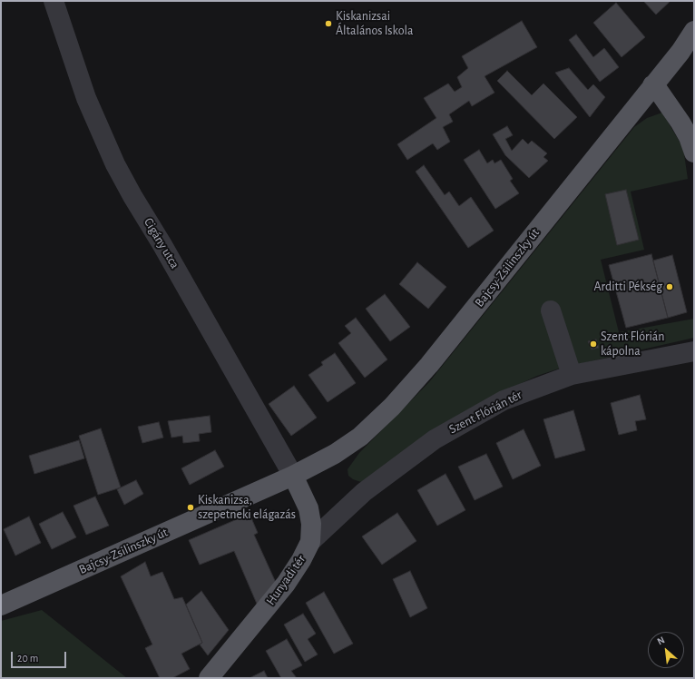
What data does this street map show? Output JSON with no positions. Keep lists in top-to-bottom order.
{
  "streets": {
    "main road": ["Bajcsy-Zsilinszky út", "Hunyadi tér"],
    "street": ["Cigány utca", "Szent Flórián tér"]
  },
  "crossings": [
    ["Cigány utca", "Bajcsy-Zsilinszky út"],
    ["Cigány utca", "Hunyadi tér"],
    ["Bajcsy-Zsilinszky út", "Hunyadi tér"],
    ["Szent Flórián tér", "Hunyadi tér"]
  ],
  "places": [
    "Kiskanizsai Általános Iskola",
    "Arditti Pékség",
    "Szent Flórián kápolna",
    "Kiskanizsa, szepetneki elágazás"
  ],
  "scale_bar": "20 m",
  "north": "top left"
}
